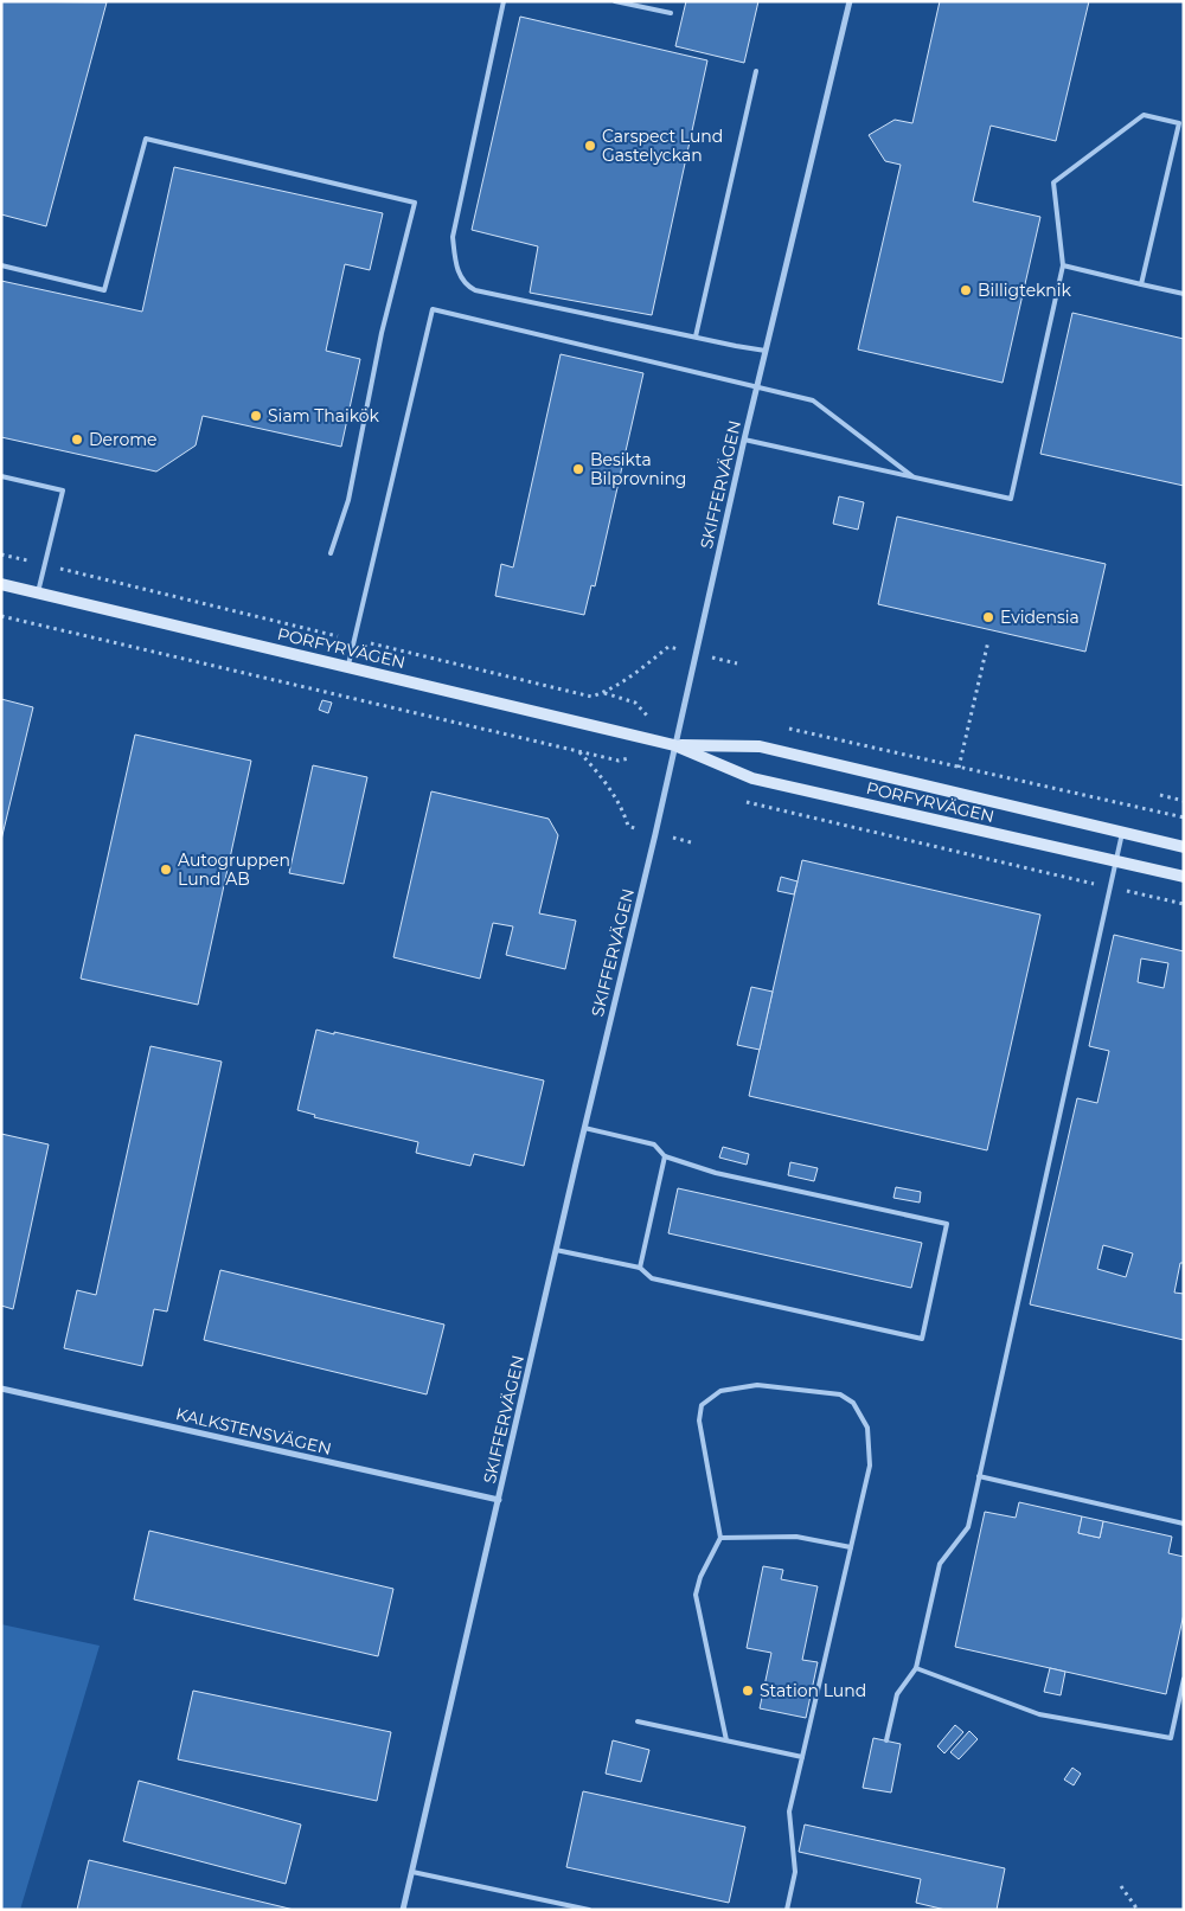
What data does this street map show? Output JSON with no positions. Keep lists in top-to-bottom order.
{
  "streets": {
    "street": ["SKIFFERVÄGEN", "PORFYRVÄGEN", "KALKSTENSVÄGEN"]
  },
  "crossings": [
    ["SKIFFERVÄGEN", "PORFYRVÄGEN"],
    ["SKIFFERVÄGEN", "KALKSTENSVÄGEN"]
  ],
  "places": [
    "Carspect Lund Gastelyckan",
    "Billigteknik",
    "Siam Thaikök",
    "Derome",
    "Besikta Bilprovning",
    "Evidensia",
    "Autogruppen Lund AB",
    "Station Lund"
  ]
}
